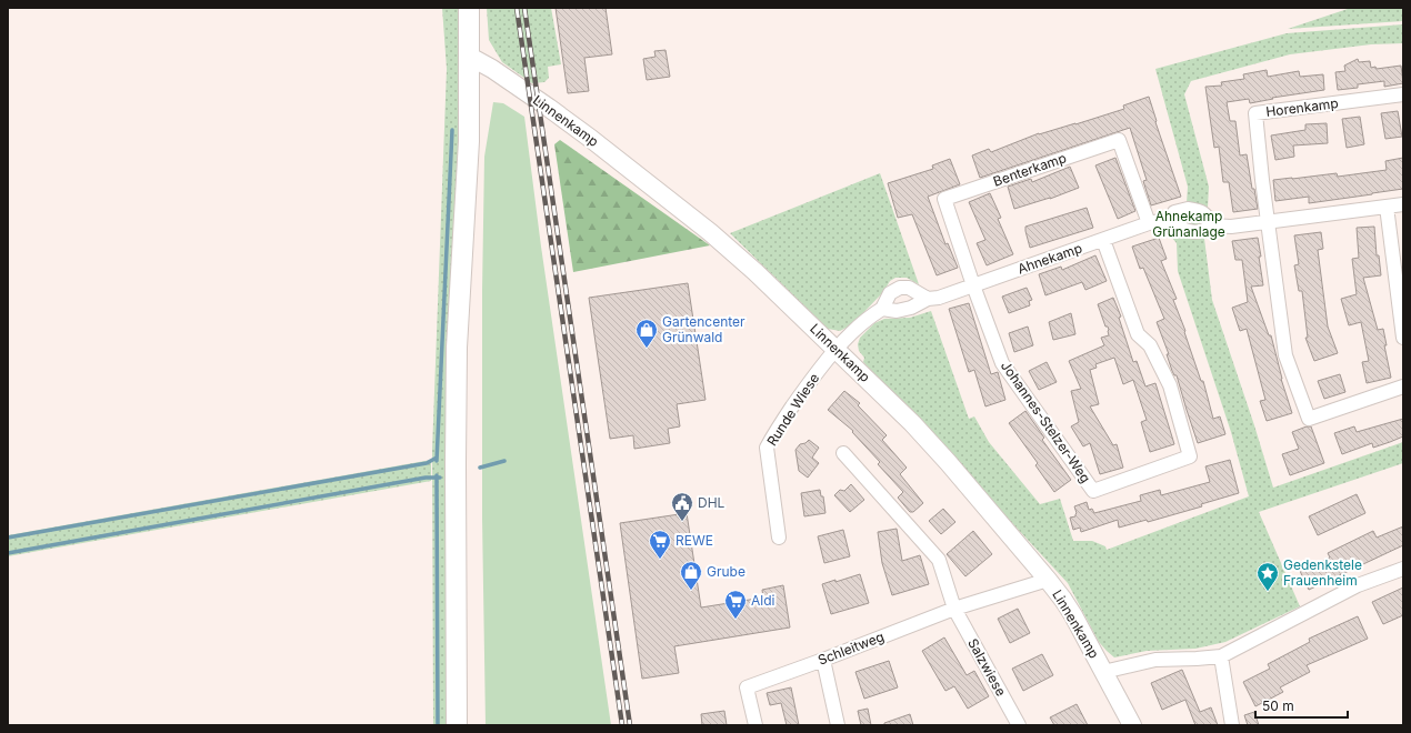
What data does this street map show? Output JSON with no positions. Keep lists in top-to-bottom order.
{
  "streets": {
    "main road": ["Linnenkamp"],
    "street": [
      "Horenkamp",
      "Benterkamp",
      "Ahnekamp",
      "Runde Wiese",
      "Johannes-Stelzer-Weg",
      "Schleitweg",
      "Salzwiese"
    ]
  },
  "crossings": [
    ["Linnenkamp", "Runde Wiese"],
    ["Linnenkamp", "Schleitweg"],
    ["Benterkamp", "Ahnekamp"],
    ["Benterkamp", "Johannes-Stelzer-Weg"],
    ["Ahnekamp", "Runde Wiese"],
    ["Ahnekamp", "Johannes-Stelzer-Weg"],
    ["Schleitweg", "Salzwiese"]
  ],
  "parks": ["Ahnekamp Grünanlage"],
  "places": {
    "shop": ["Gartencenter Grünwald", "Grube"],
    "public building": ["DHL"],
    "supermarket": ["REWE", "Aldi"],
    "place": ["Gedenkstele Frauenheim"]
  },
  "scale_bar": "50 m"
}
